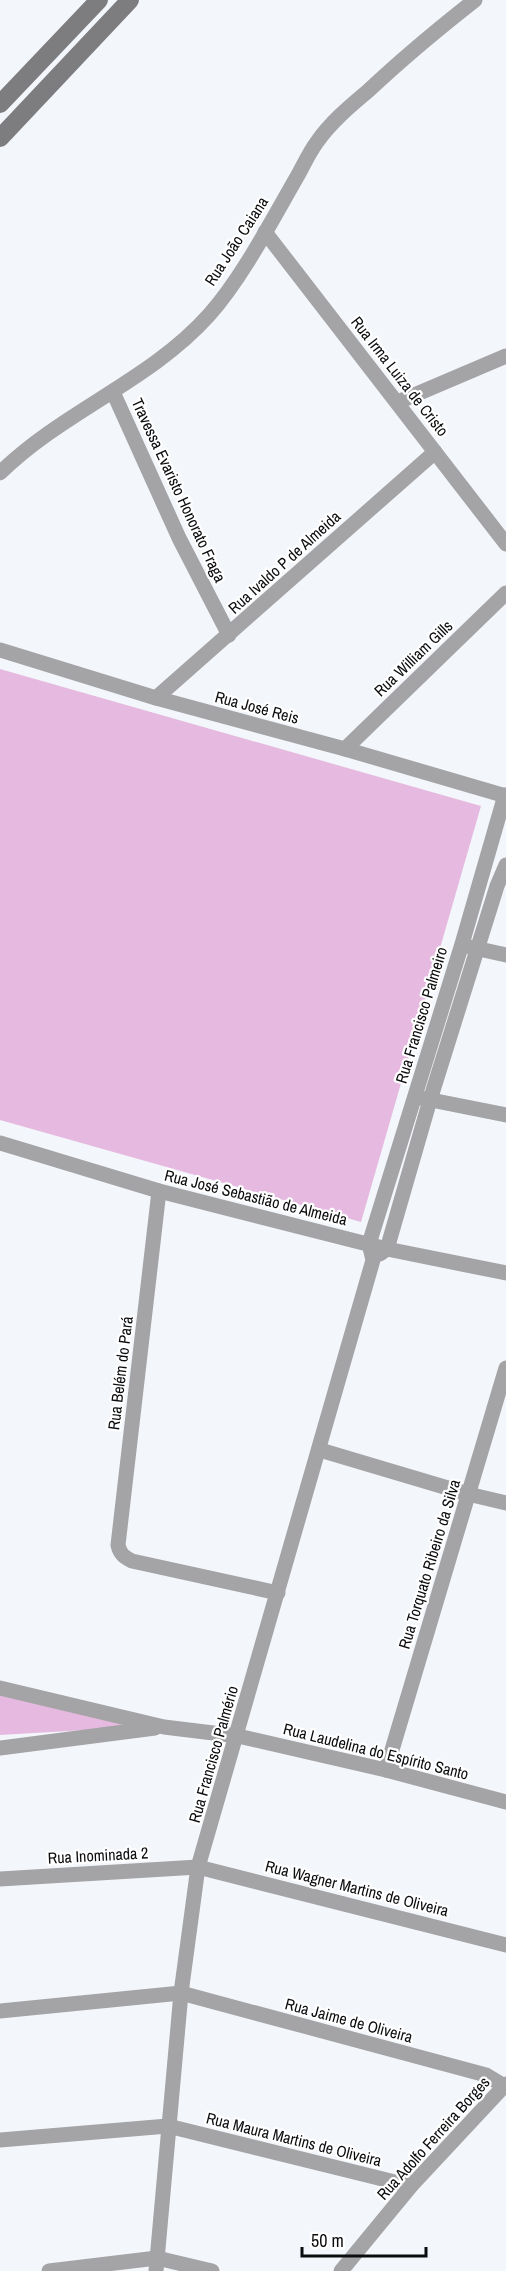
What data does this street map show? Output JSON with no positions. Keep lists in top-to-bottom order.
{
  "streets": {
    "street": [
      "Rua João Caiana",
      "Rua Irma Luiza de Cristo",
      "Travessa Evaristo Honorato Fraga",
      "Rua Ivaldo P de Almeida",
      "Rua William Gills",
      "Rua José Reis",
      "Rua Francisco Palmeiro",
      "Rua José Sebastião de Almeida",
      "Rua Belém do Pará",
      "Rua Torquato Ribeiro da Silva",
      "Rua Laudelina do Espírito Santo",
      "Rua Francisco Palmério",
      "Rua Inominada 2",
      "Rua Wagner Martins de Oliveira",
      "Rua Jaime de Oliveira",
      "Rua Adolfo Ferreira Borges",
      "Rua Maura Martins de Oliveira"
    ]
  },
  "crossings": [
    ["Rua João Caiana", "Rua Irma Luiza de Cristo"],
    ["Rua João Caiana", "Travessa Evaristo Honorato Fraga"],
    ["Rua Irma Luiza de Cristo", "Rua Ivaldo P de Almeida"],
    ["Travessa Evaristo Honorato Fraga", "Rua Ivaldo P de Almeida"],
    ["Rua Ivaldo P de Almeida", "Rua José Reis"],
    ["Rua William Gills", "Rua José Reis"],
    ["Rua José Reis", "Rua Francisco Palmeiro"],
    ["Rua Francisco Palmeiro", "Rua José Sebastião de Almeida"],
    ["Rua José Sebastião de Almeida", "Rua Belém do Pará"],
    ["Rua Belém do Pará", "Rua Francisco Palmério"],
    ["Rua Torquato Ribeiro da Silva", "Rua Laudelina do Espírito Santo"],
    ["Rua Laudelina do Espírito Santo", "Rua Francisco Palmério"],
    ["Rua Francisco Palmério", "Rua Inominada 2"],
    ["Rua Francisco Palmério", "Rua Wagner Martins de Oliveira"],
    ["Rua Francisco Palmério", "Rua Jaime de Oliveira"],
    ["Rua Francisco Palmério", "Rua Maura Martins de Oliveira"],
    ["Rua Inominada 2", "Rua Wagner Martins de Oliveira"],
    ["Rua Jaime de Oliveira", "Rua Adolfo Ferreira Borges"],
    ["Rua Adolfo Ferreira Borges", "Rua Maura Martins de Oliveira"]
  ],
  "scale_bar": "50 m"
}
